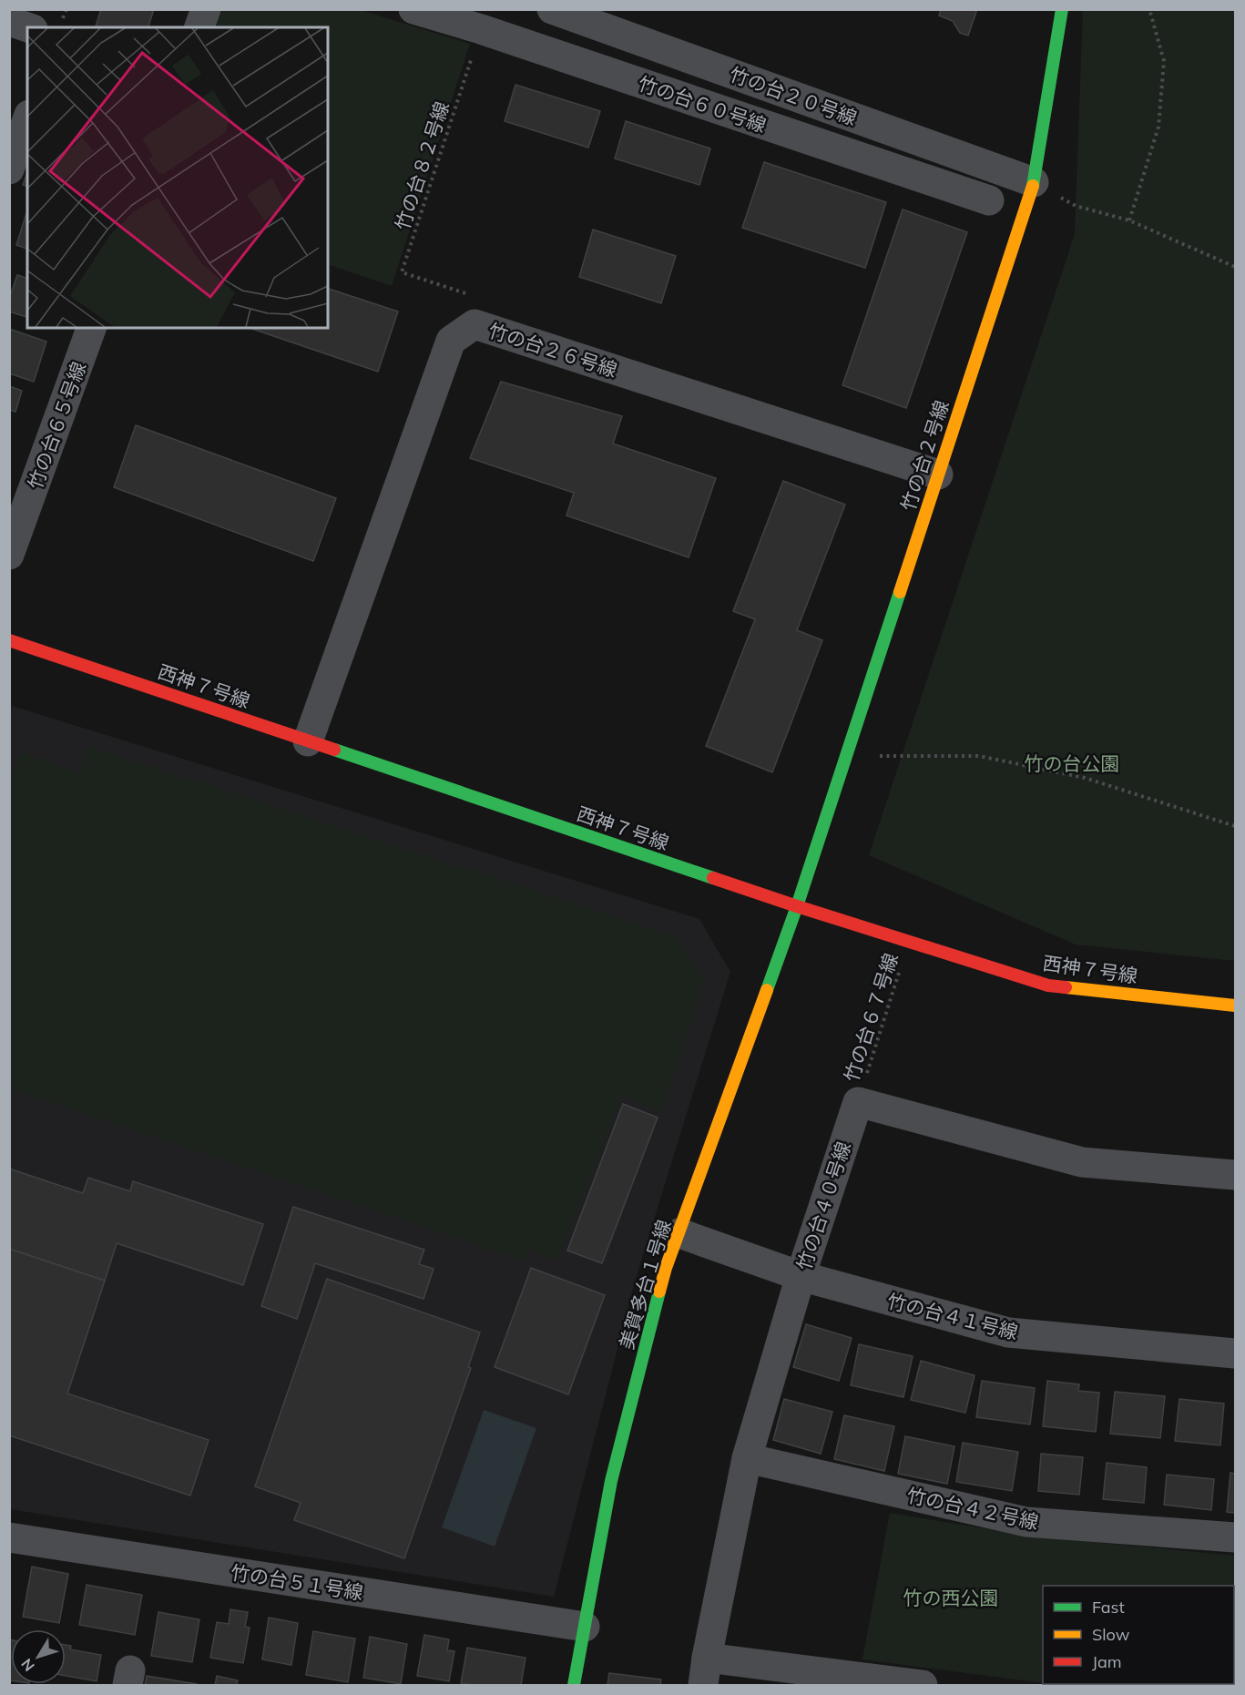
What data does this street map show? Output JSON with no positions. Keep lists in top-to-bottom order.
{
  "streets": {
    "street": [
      "竹の台２０号線",
      "竹の台６０号線",
      "竹の台２６号線",
      "竹の台６５号線",
      "竹の台２号線",
      "西神７号線",
      "竹の台４０号線",
      "美賀多台１号線",
      "竹の台４１号線",
      "竹の台４２号線",
      "竹の台５１号線"
    ],
    "path": ["竹の台８２号線", "竹の台６７号線"]
  },
  "crossings": [
    ["竹の台２０号線", "竹の台２号線"],
    ["竹の台６０号線", "竹の台８２号線"],
    ["竹の台２６号線", "竹の台２号線"],
    ["竹の台２６号線", "西神７号線"],
    ["竹の台２号線", "西神７号線"],
    ["竹の台２号線", "美賀多台１号線"],
    ["西神７号線", "竹の台６７号線"],
    ["西神７号線", "美賀多台１号線"],
    ["竹の台６７号線", "竹の台４０号線"],
    ["竹の台４０号線", "竹の台４１号線"],
    ["竹の台４０号線", "竹の台４２号線"],
    ["美賀多台１号線", "竹の台４１号線"],
    ["美賀多台１号線", "竹の台５１号線"]
  ],
  "parks": ["竹の台公園", "竹の西公園"],
  "legend": ["Fast", "Slow", "Jam"],
  "north": "bottom left"
}
